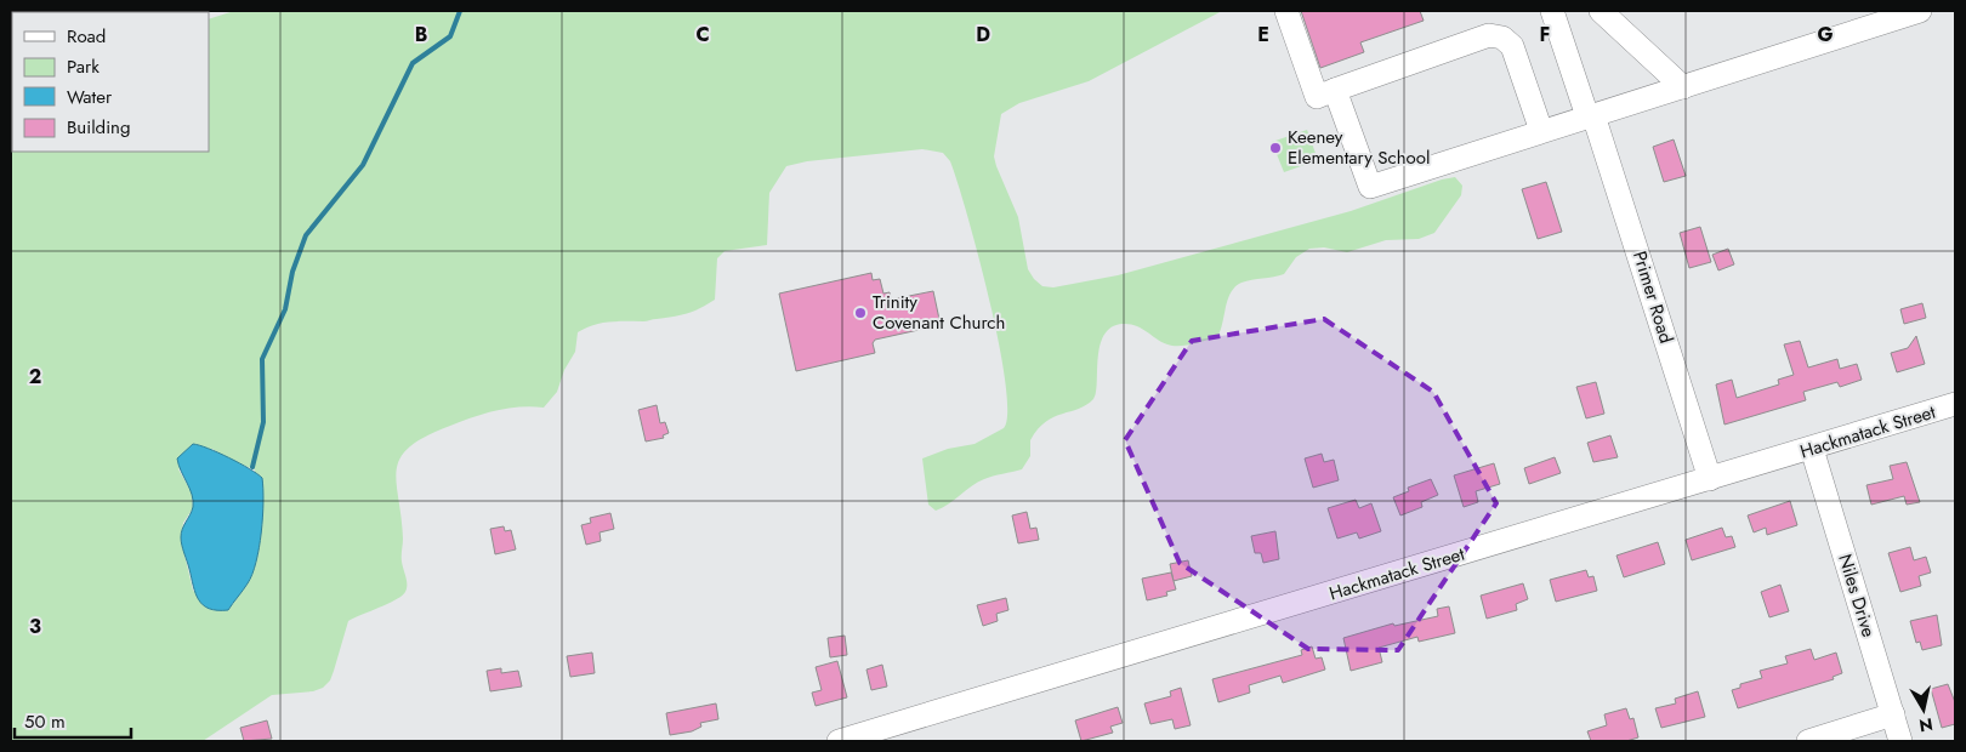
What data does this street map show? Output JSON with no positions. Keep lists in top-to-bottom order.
{
  "streets": {
    "street": ["Primer Road", "Hackmatack Street", "Niles Drive"]
  },
  "crossings": [
    ["Primer Road", "Hackmatack Street"],
    ["Hackmatack Street", "Niles Drive"]
  ],
  "places": ["Keeney Elementary School", "Trinity Covenant Church"],
  "legend": [
    "Road",
    "Park",
    "Water",
    "Building"
  ],
  "scale_bar": "50 m",
  "north": "bottom",
  "grid": {
    "columns": [
      "B",
      "C",
      "D",
      "E",
      "F",
      "G"
    ],
    "rows": ["2", "3"]
  }
}
